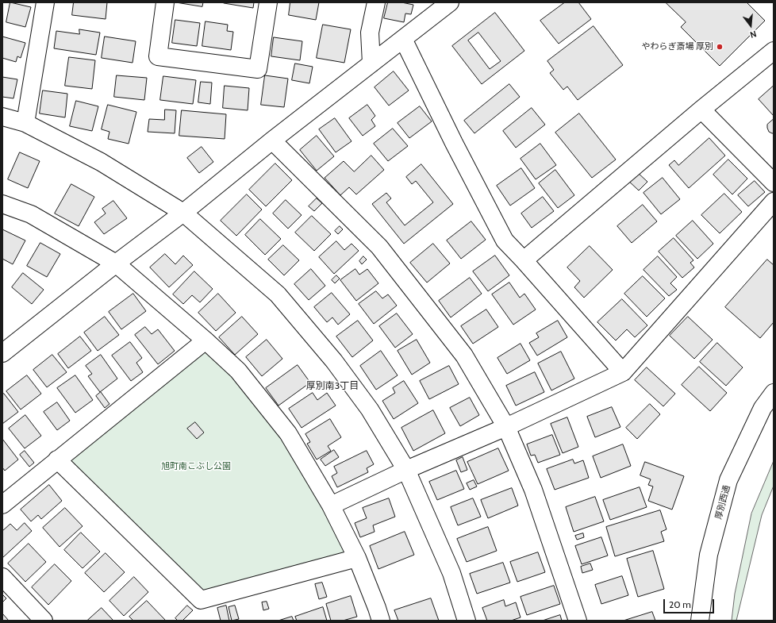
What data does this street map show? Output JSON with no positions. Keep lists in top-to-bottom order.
{
  "streets": {
    "street": ["厚別西通"]
  },
  "districts": ["厚別南3丁目"],
  "parks": ["旭町南こぶし公園"],
  "places": ["やわらぎ斎場 厚別"],
  "scale_bar": "20 m",
  "north": "bottom"
}
